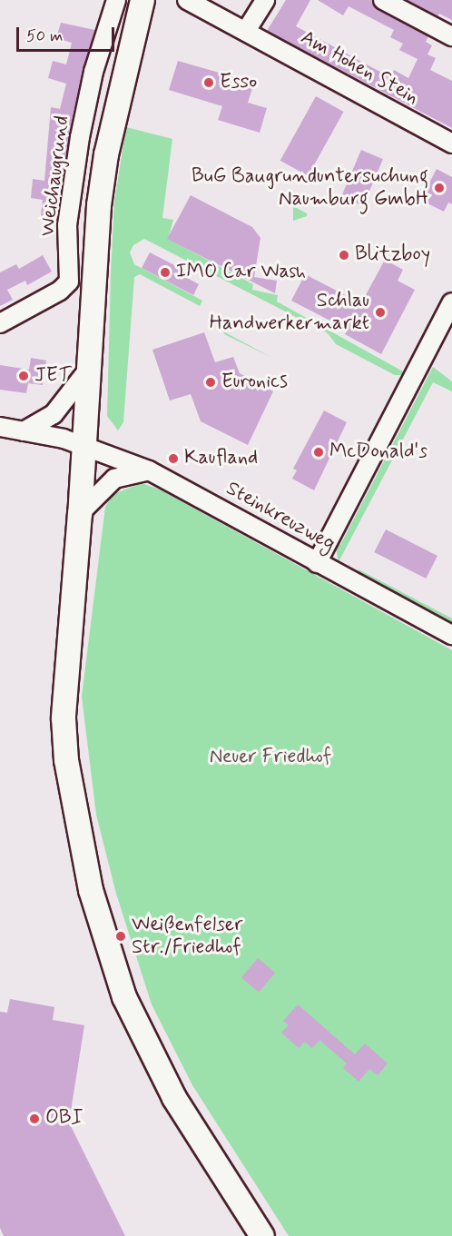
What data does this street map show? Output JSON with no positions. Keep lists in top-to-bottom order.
{
  "streets": {
    "street": ["Am Hohen Stein", "Weichaugrund", "Steinkreuzweg"]
  },
  "parks": ["Neuer Friedhof"],
  "places": [
    "Esso",
    "BuG Baugrunduntersuchung Naumburg GmbH",
    "Blitzboy",
    "IMO Car Wash",
    "Schlau Handwerkermarkt",
    "JET",
    "Euronics",
    "McDonald's",
    "Kaufland",
    "Weißenfelser Str./Friedhof",
    "OBI"
  ],
  "scale_bar": "50 m"
}
